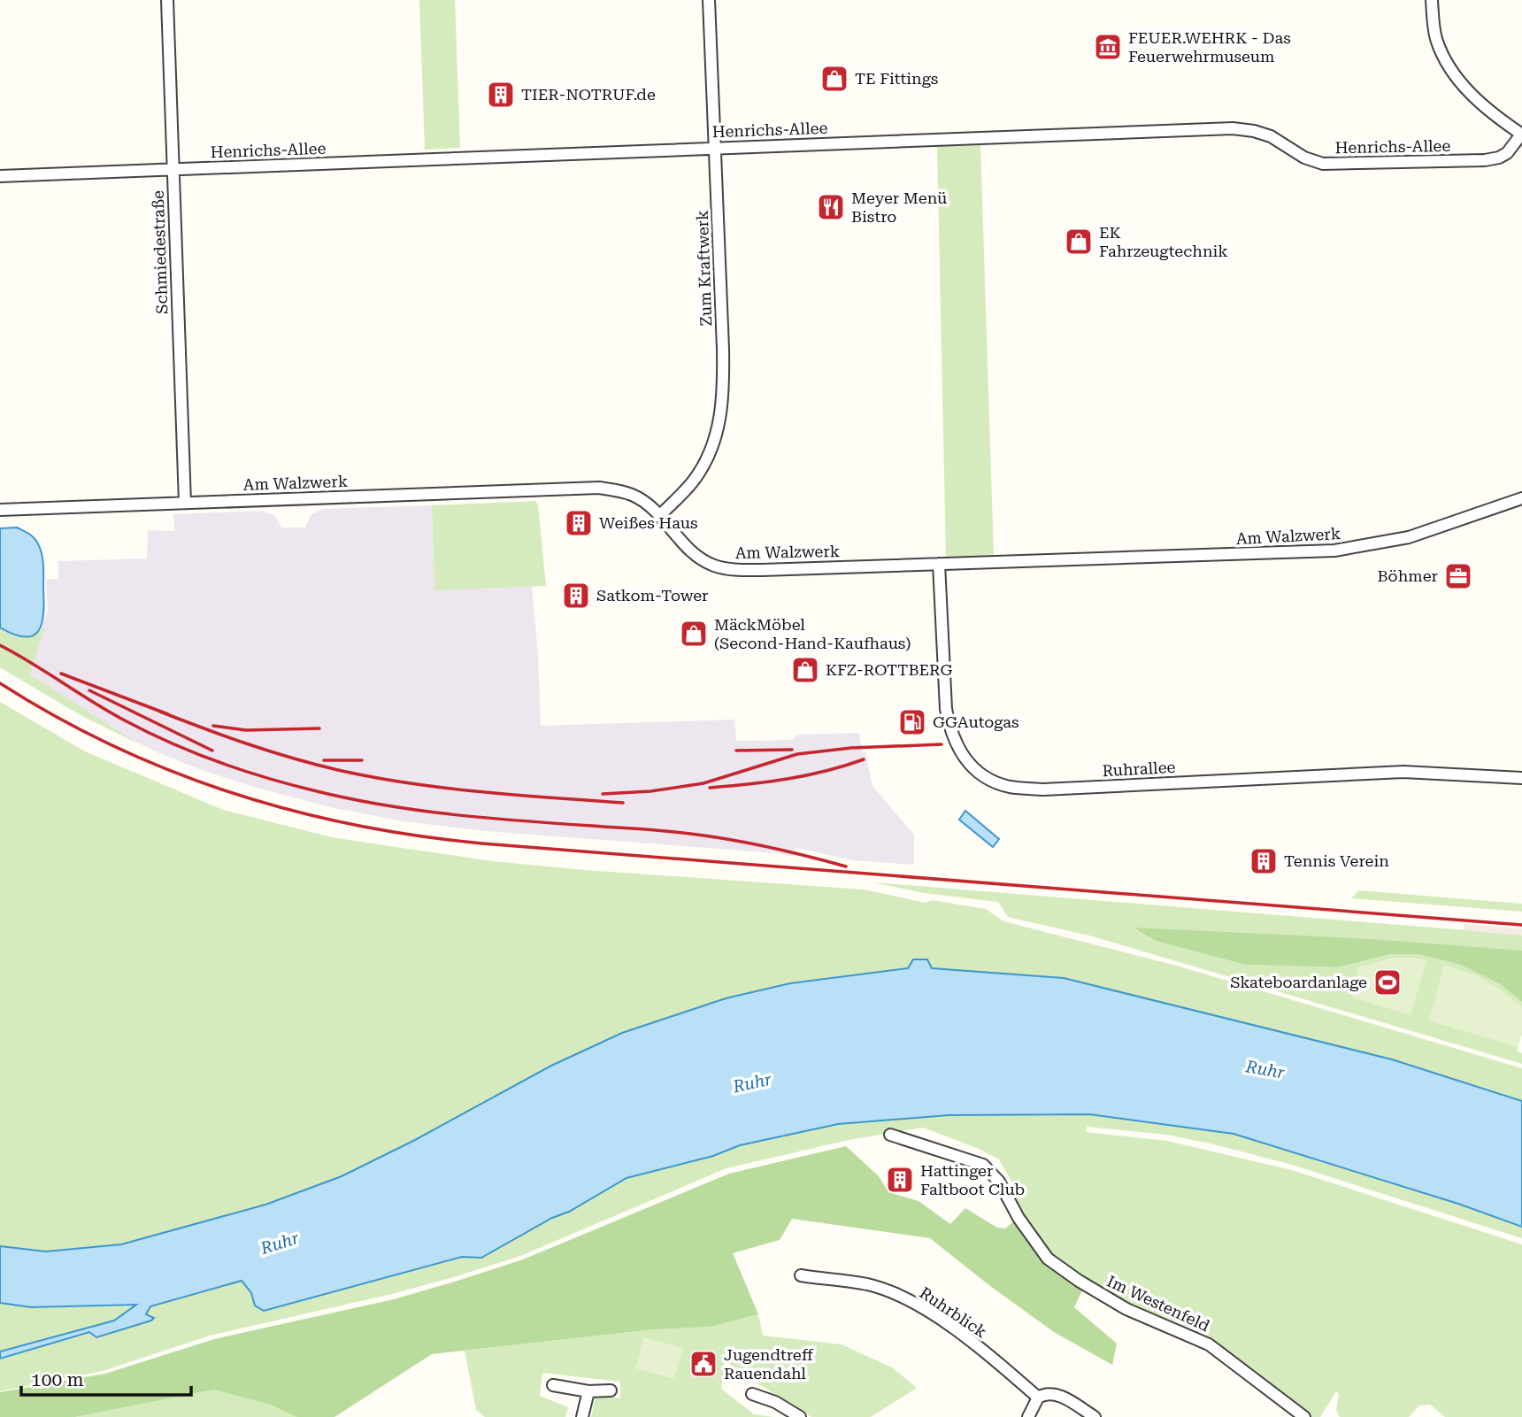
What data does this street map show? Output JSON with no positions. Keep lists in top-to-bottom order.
{
  "streets": {
    "street": [
      "Henrichs-Allee",
      "Schmiedestraße",
      "Zum Kraftwerk",
      "Am Walzwerk",
      "Ruhrallee",
      "Im Westenfeld",
      "Ruhrblick"
    ]
  },
  "crossings": [
    ["Henrichs-Allee", "Schmiedestraße"],
    ["Henrichs-Allee", "Zum Kraftwerk"],
    ["Schmiedestraße", "Am Walzwerk"],
    ["Zum Kraftwerk", "Am Walzwerk"],
    ["Am Walzwerk", "Ruhrallee"]
  ],
  "water": ["Ruhr"],
  "places": {
    "museum": ["FEUER.WEHRK - Das Feuerwehrmuseum"],
    "shop": [
      "TE Fittings",
      "EK Fahrzeugtechnik",
      "MäckMöbel (Second-Hand-Kaufhaus)",
      "KFZ-ROTTBERG"
    ],
    "building": [
      "TIER-NOTRUF.de",
      "Weißes Haus",
      "Satkom-Tower",
      "Tennis Verein",
      "Hattinger Faltboot Club"
    ],
    "restaurant": ["Meyer Menü Bistro"],
    "office": ["Böhmer"],
    "fuel station": ["GGAutogas"],
    "sports": ["Skateboardanlage"],
    "public building": ["Jugendtreff Rauendahl"]
  },
  "scale_bar": "100 m"
}
